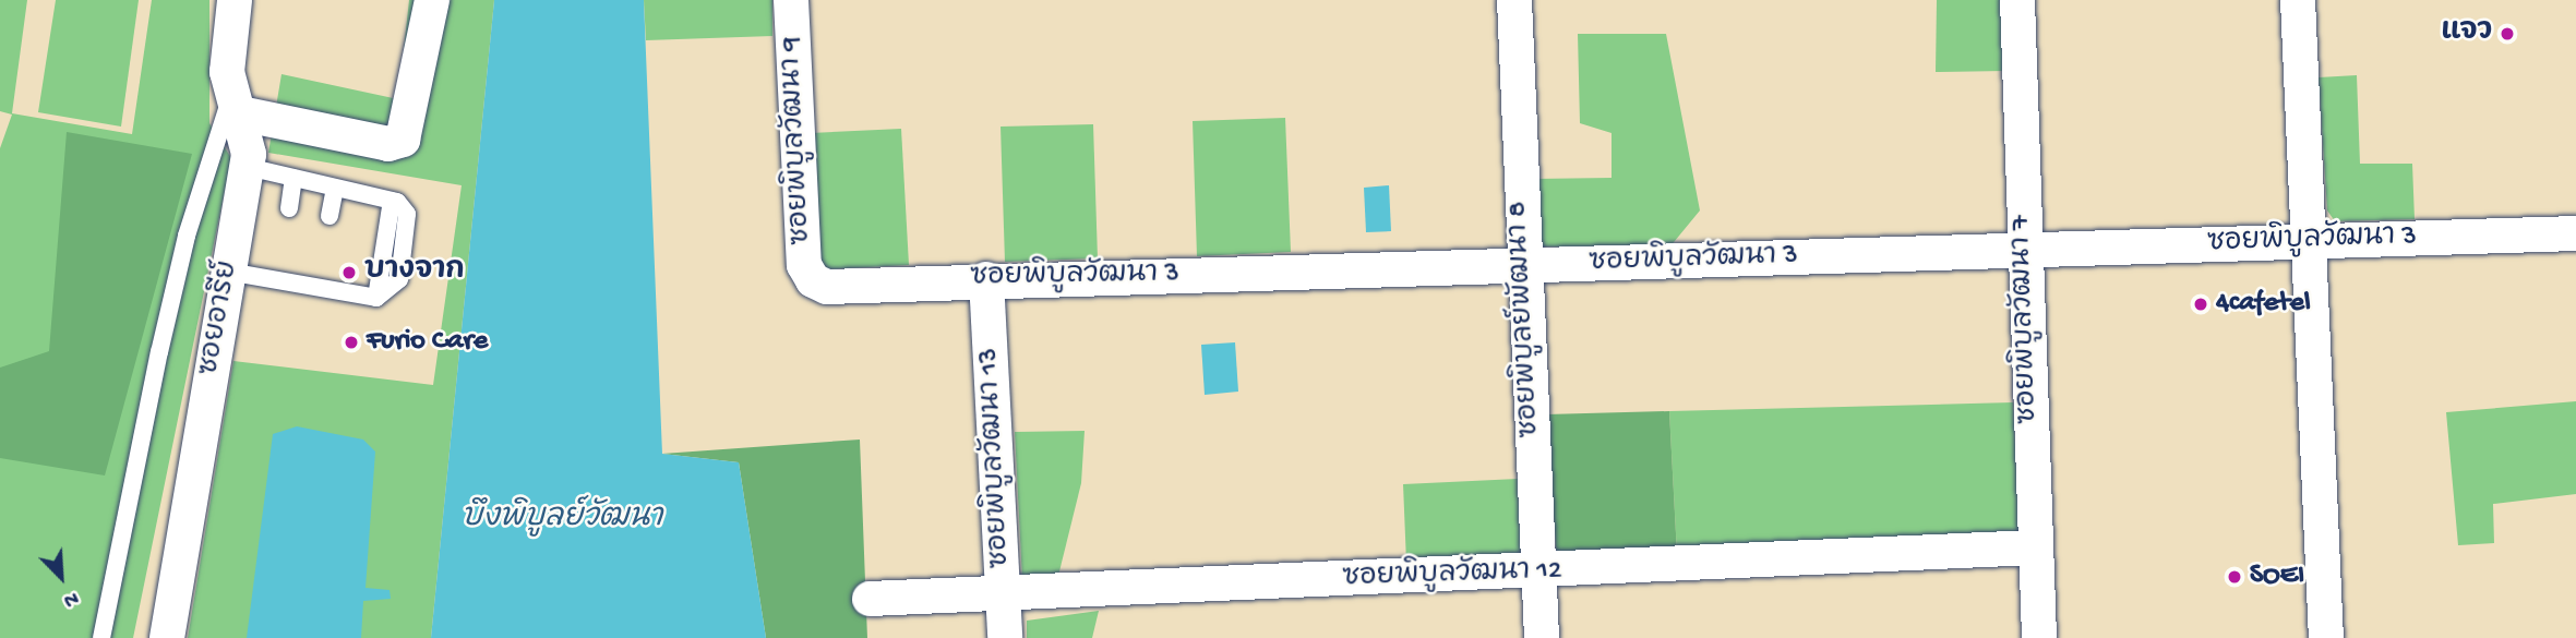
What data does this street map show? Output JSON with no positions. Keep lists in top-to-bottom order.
{
  "streets": {
    "street": [
      "ซอยพิบูลวัฒนา 9",
      "ซอยพิบูลวัฒนา 3",
      "ซอยอารีย์",
      "ซอยพิบูลย์พัฒนา 8",
      "ซอยพิบูลวัฒนา 7",
      "ซอยพิบูลวัฒนา 13",
      "ซอยพิบูลวัฒนา 12"
    ]
  },
  "crossings": [
    ["ซอยพิบูลวัฒนา 9", "ซอยพิบูลวัฒนา 3"],
    ["ซอยพิบูลวัฒนา 3", "ซอยพิบูลย์พัฒนา 8"],
    ["ซอยพิบูลวัฒนา 3", "ซอยพิบูลวัฒนา 7"],
    ["ซอยพิบูลวัฒนา 3", "ซอยพิบูลวัฒนา 13"],
    ["ซอยพิบูลย์พัฒนา 8", "ซอยพิบูลวัฒนา 12"],
    ["ซอยพิบูลวัฒนา 7", "ซอยพิบูลวัฒนา 12"],
    ["ซอยพิบูลวัฒนา 13", "ซอยพิบูลวัฒนา 12"]
  ],
  "water": ["บึงพิบูลย์วัฒนา"],
  "places": [
    "แจว",
    "บางจาก",
    "4cafetel",
    "Furio Care",
    "SOEI"
  ],
  "north": "bottom right"
}
